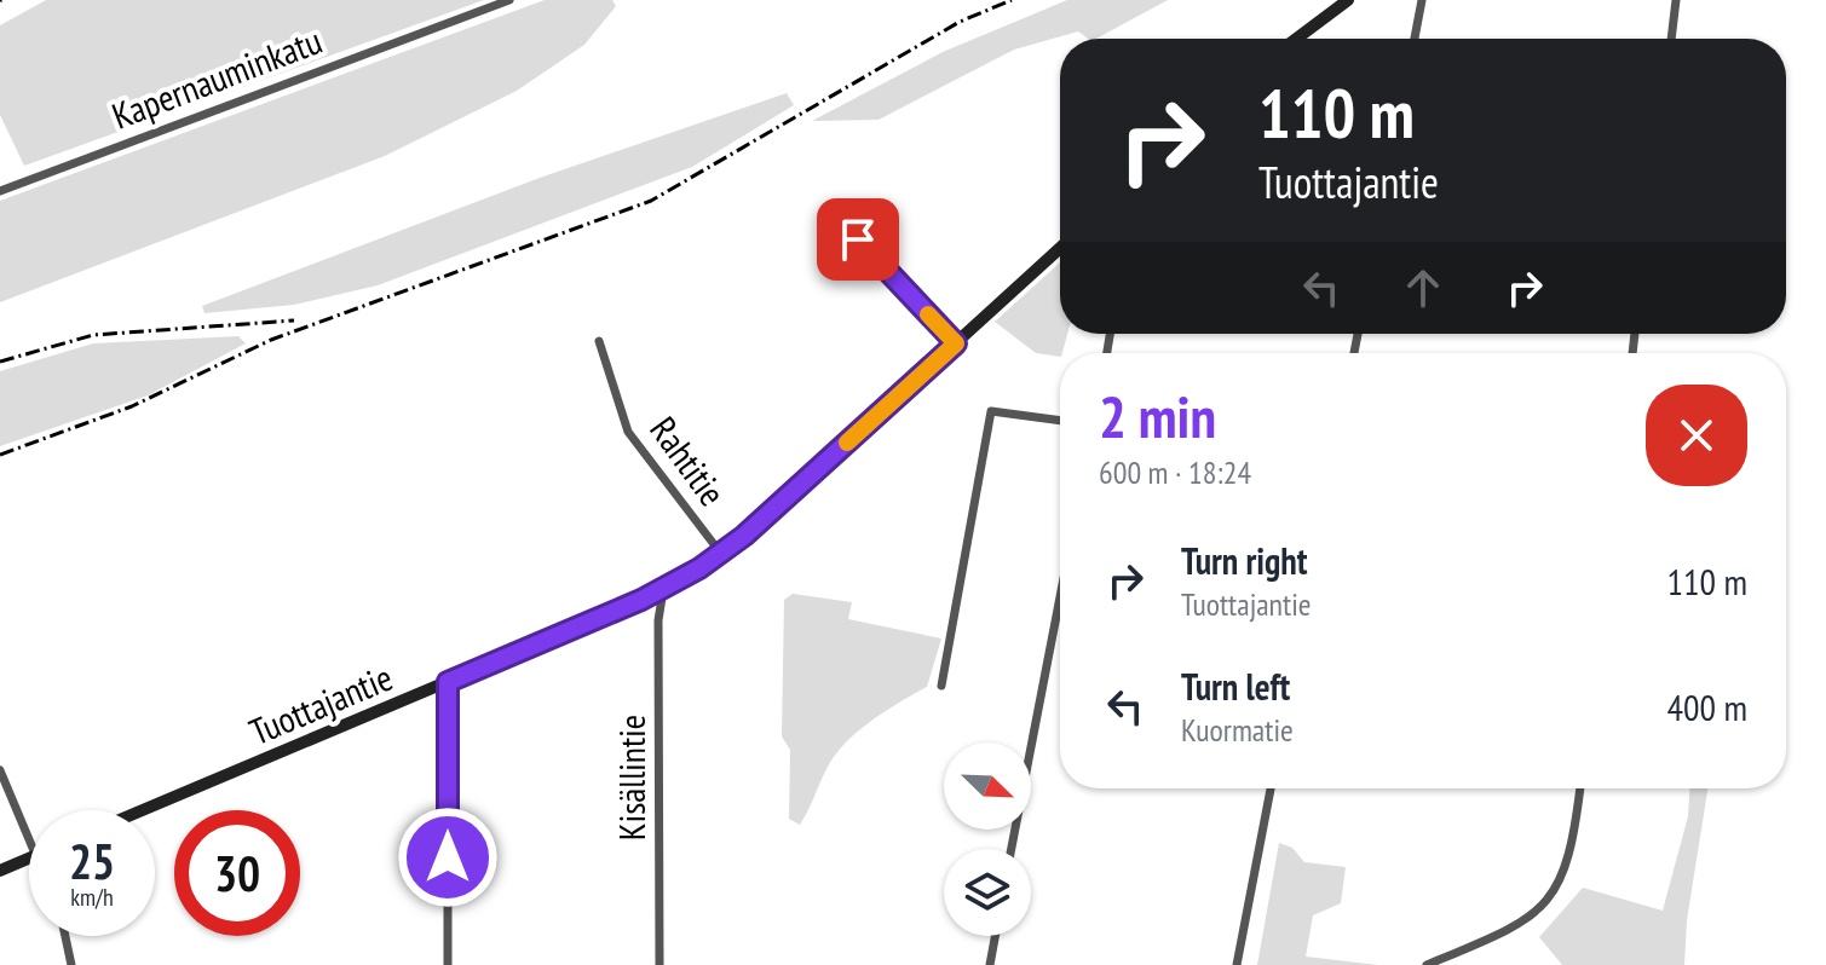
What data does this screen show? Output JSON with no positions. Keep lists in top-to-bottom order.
{
  "streets": {
    "street": [
      "Kapernauminkatu",
      "Rahtitie",
      "Tuottajantie",
      "Kisällintie"
    ]
  },
  "crossings": [
    ["Rahtitie", "Tuottajantie"],
    ["Tuottajantie", "Kisällintie"]
  ],
  "north": "bottom right",
  "page": {
    "turn": ["110 m", "Tuottajantie"],
    "heading": ["2 min", "600 m · 18:24"],
    "list": [
      {
        "name": "Turn right",
        "note": "Tuottajantie",
        "value": "110 m"
      },
      {
        "name": "Turn left",
        "note": "Kuormatie",
        "value": "400 m"
      }
    ],
    "speed": "25 km/h",
    "limit": "30"
  }
}
